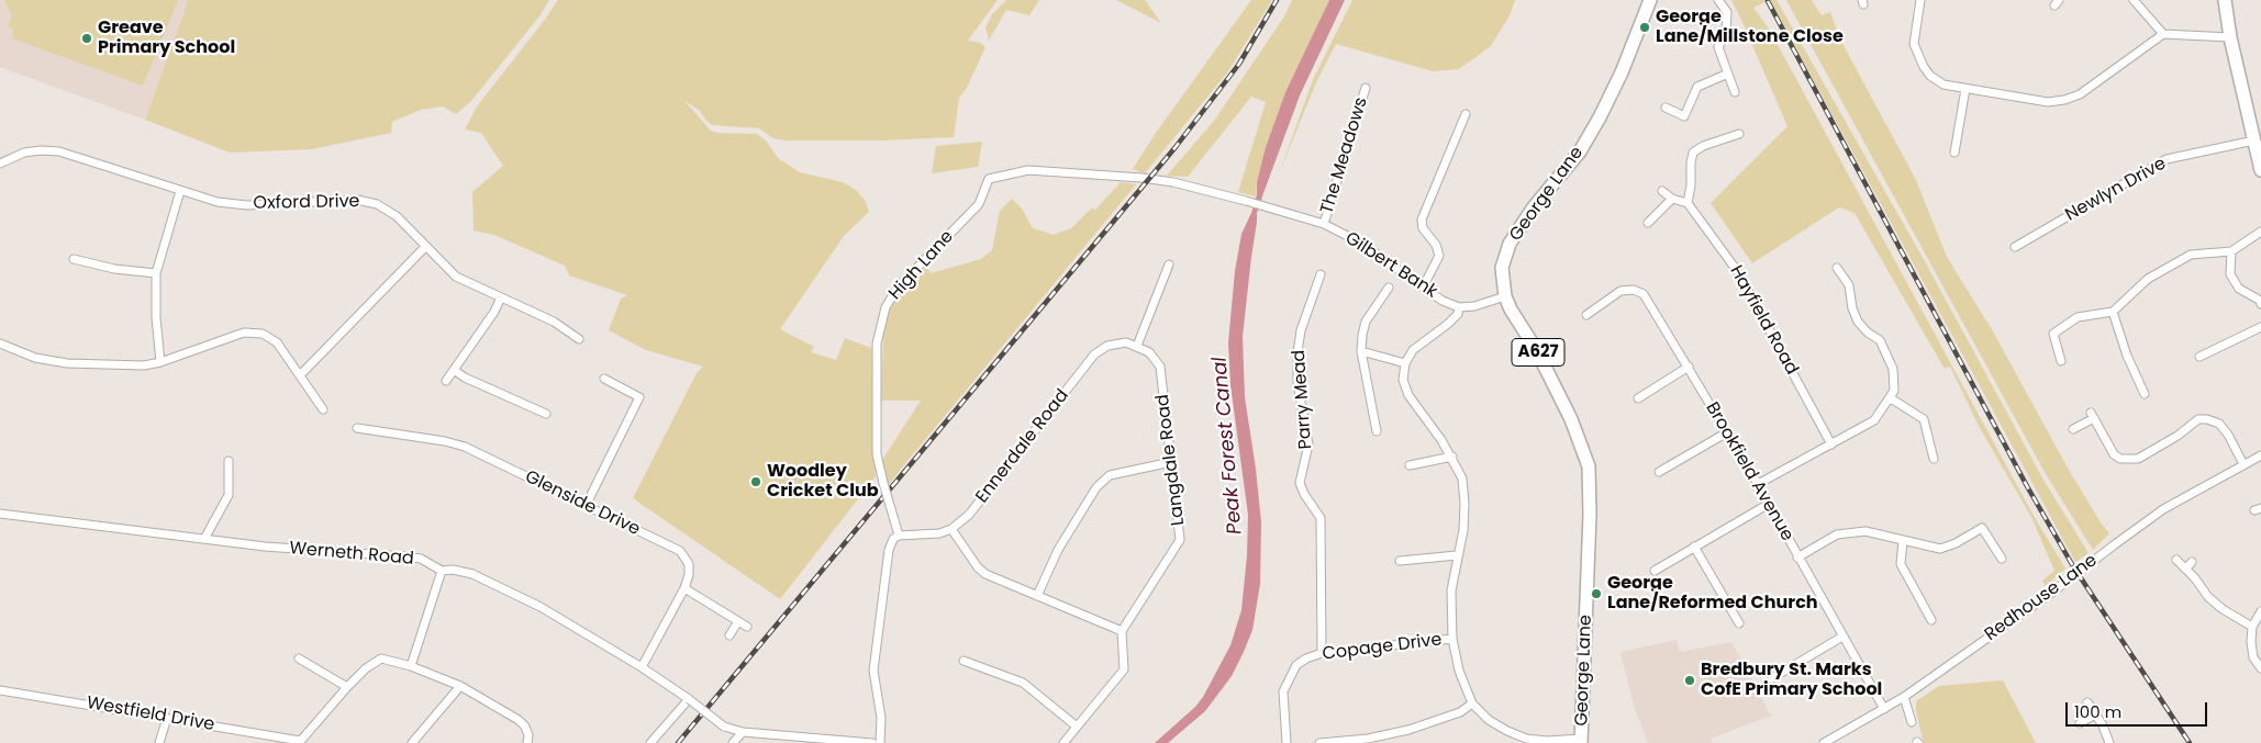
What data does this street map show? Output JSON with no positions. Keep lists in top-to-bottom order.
{
  "streets": {
    "main road": ["George Lane", "A627"],
    "street": [
      "The Meadows",
      "Newlyn Drive",
      "Oxford Drive",
      "High Lane",
      "Gilbert Bank",
      "Hayfield Road",
      "Parry Mead",
      "Ennerdale Road",
      "Langdale Road",
      "Brookfield Avenue",
      "Glenside Drive",
      "Werneth Road",
      "Redhouse Lane",
      "Copage Drive",
      "Westfield Drive"
    ]
  },
  "crossings": [
    ["The Meadows", "Gilbert Bank"],
    ["High Lane", "Gilbert Bank"],
    ["Parry Mead", "Copage Drive"],
    ["Ennerdale Road", "Langdale Road"],
    ["Brookfield Avenue", "Redhouse Lane"],
    ["Glenside Drive", "Werneth Road"]
  ],
  "water": ["Peak Forest Canal"],
  "places": [
    "George Lane/Millstone Close",
    "Greave Primary School",
    "Woodley Cricket Club",
    "George Lane/Reformed Church",
    "Bredbury St. Marks CofE Primary School"
  ],
  "scale_bar": "100 m"
}
